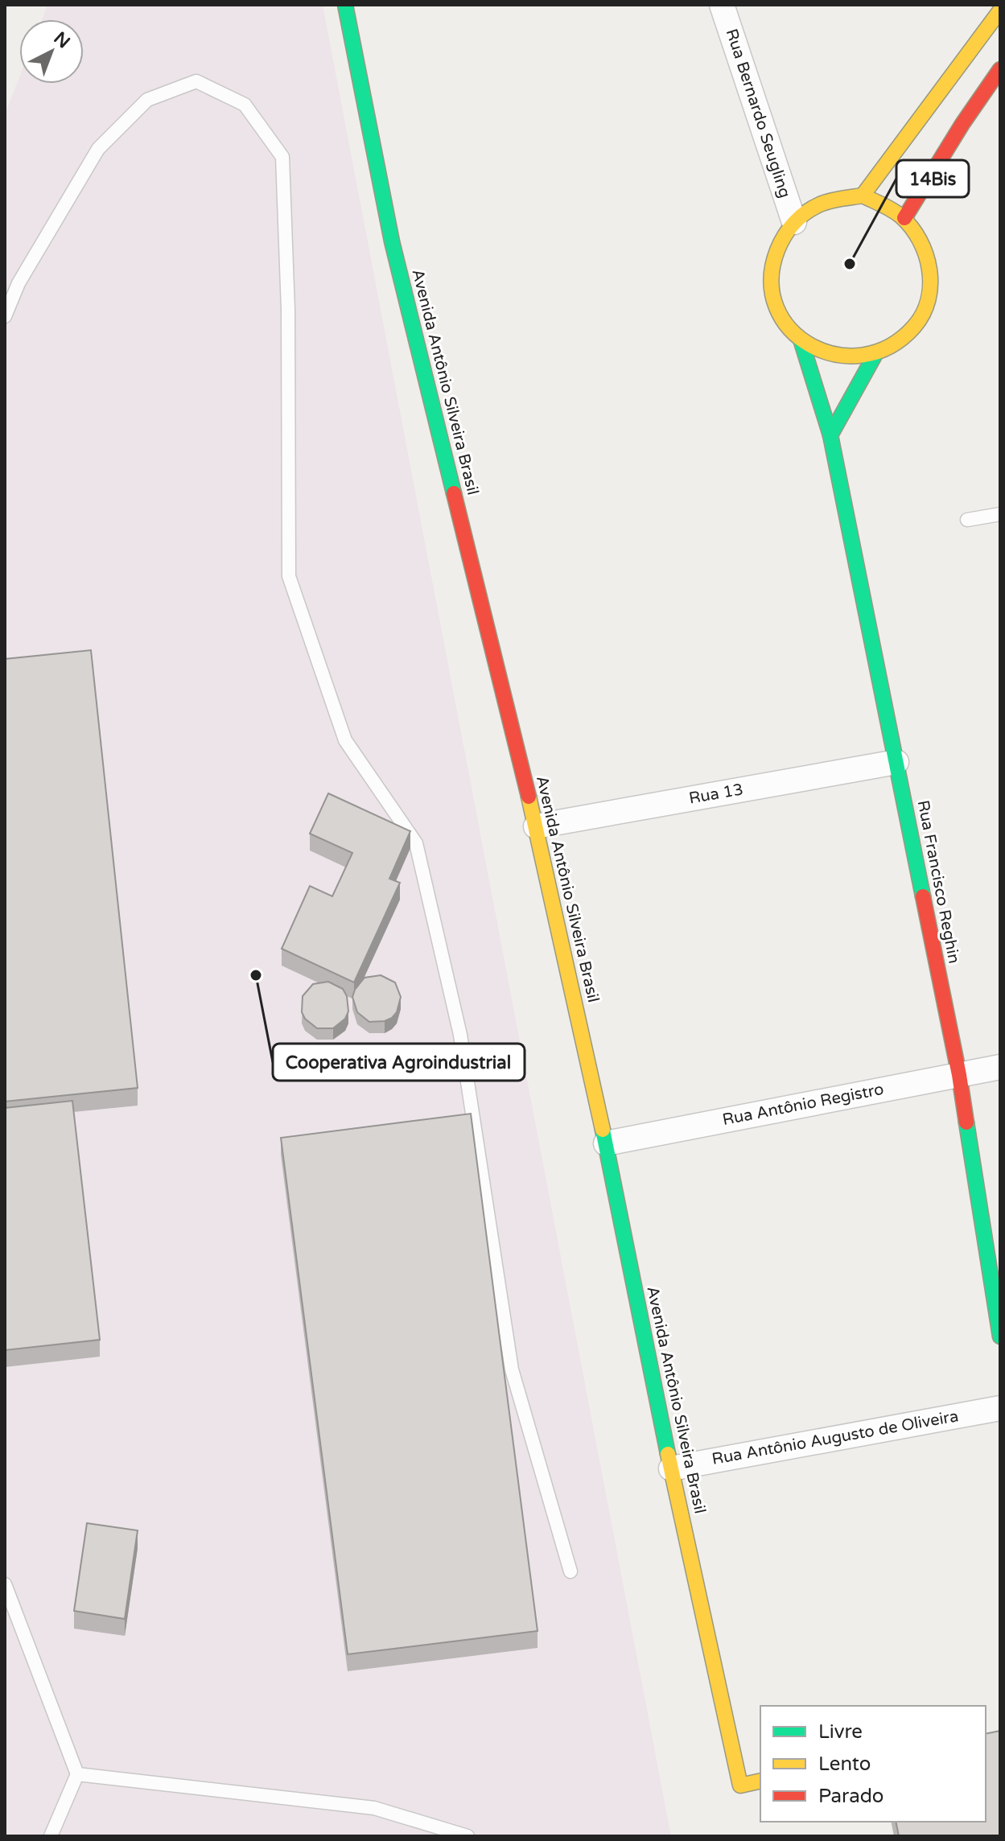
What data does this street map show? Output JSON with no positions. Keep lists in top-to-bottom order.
{
  "streets": {
    "street": [
      "Rua Bernardo Seugling",
      "Avenida Antônio Silveira Brasil",
      "Rua 13",
      "Rua Francisco Reghin",
      "Rua Antônio Registro",
      "Rua Antônio Augusto de Oliveira"
    ]
  },
  "crossings": [
    ["Rua Bernardo Seugling", "Rua Francisco Reghin"],
    ["Avenida Antônio Silveira Brasil", "Rua 13"],
    ["Avenida Antônio Silveira Brasil", "Rua Antônio Registro"],
    ["Avenida Antônio Silveira Brasil", "Rua Antônio Augusto de Oliveira"],
    ["Rua 13", "Rua Francisco Reghin"],
    ["Rua Francisco Reghin", "Rua Antônio Registro"]
  ],
  "places": ["14Bis", "Cooperativa Agroindustrial"],
  "legend": ["Livre", "Lento", "Parado"],
  "north": "top right"
}
